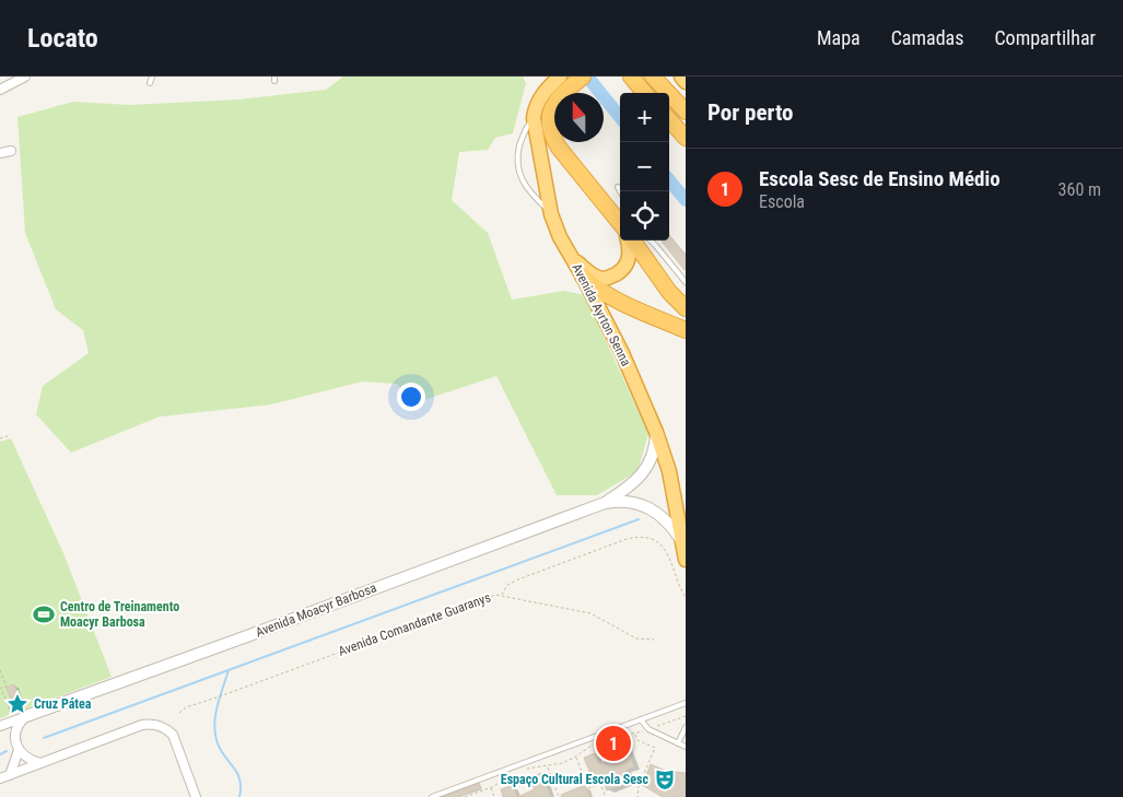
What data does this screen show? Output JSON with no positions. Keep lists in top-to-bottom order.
{
  "streets": {
    "highway": ["Avenida Ayrton Senna"],
    "street": ["Avenida Moacyr Barbosa"],
    "path": ["Avenida Comandante Guaranys"]
  },
  "crossings": [
    ["Avenida Ayrton Senna", "Avenida Moacyr Barbosa"]
  ],
  "places": {
    "sports": ["Centro de Treinamento Moacyr Barbosa"],
    "place": ["Cruz Pátea"],
    "theatre": ["Espaço Cultural Escola Sesc"]
  },
  "north": "top",
  "page": {
    "header": "Locato",
    "nav": ["Mapa", "Camadas", "Compartilhar"],
    "heading": "Por perto",
    "map_buttons": ["+", "−"],
    "list": [
      {
        "mark": "1",
        "name": "Escola Sesc de Ensino Médio",
        "note": "Escola",
        "value": "360 m"
      }
    ],
    "pins": "1"
  }
}
